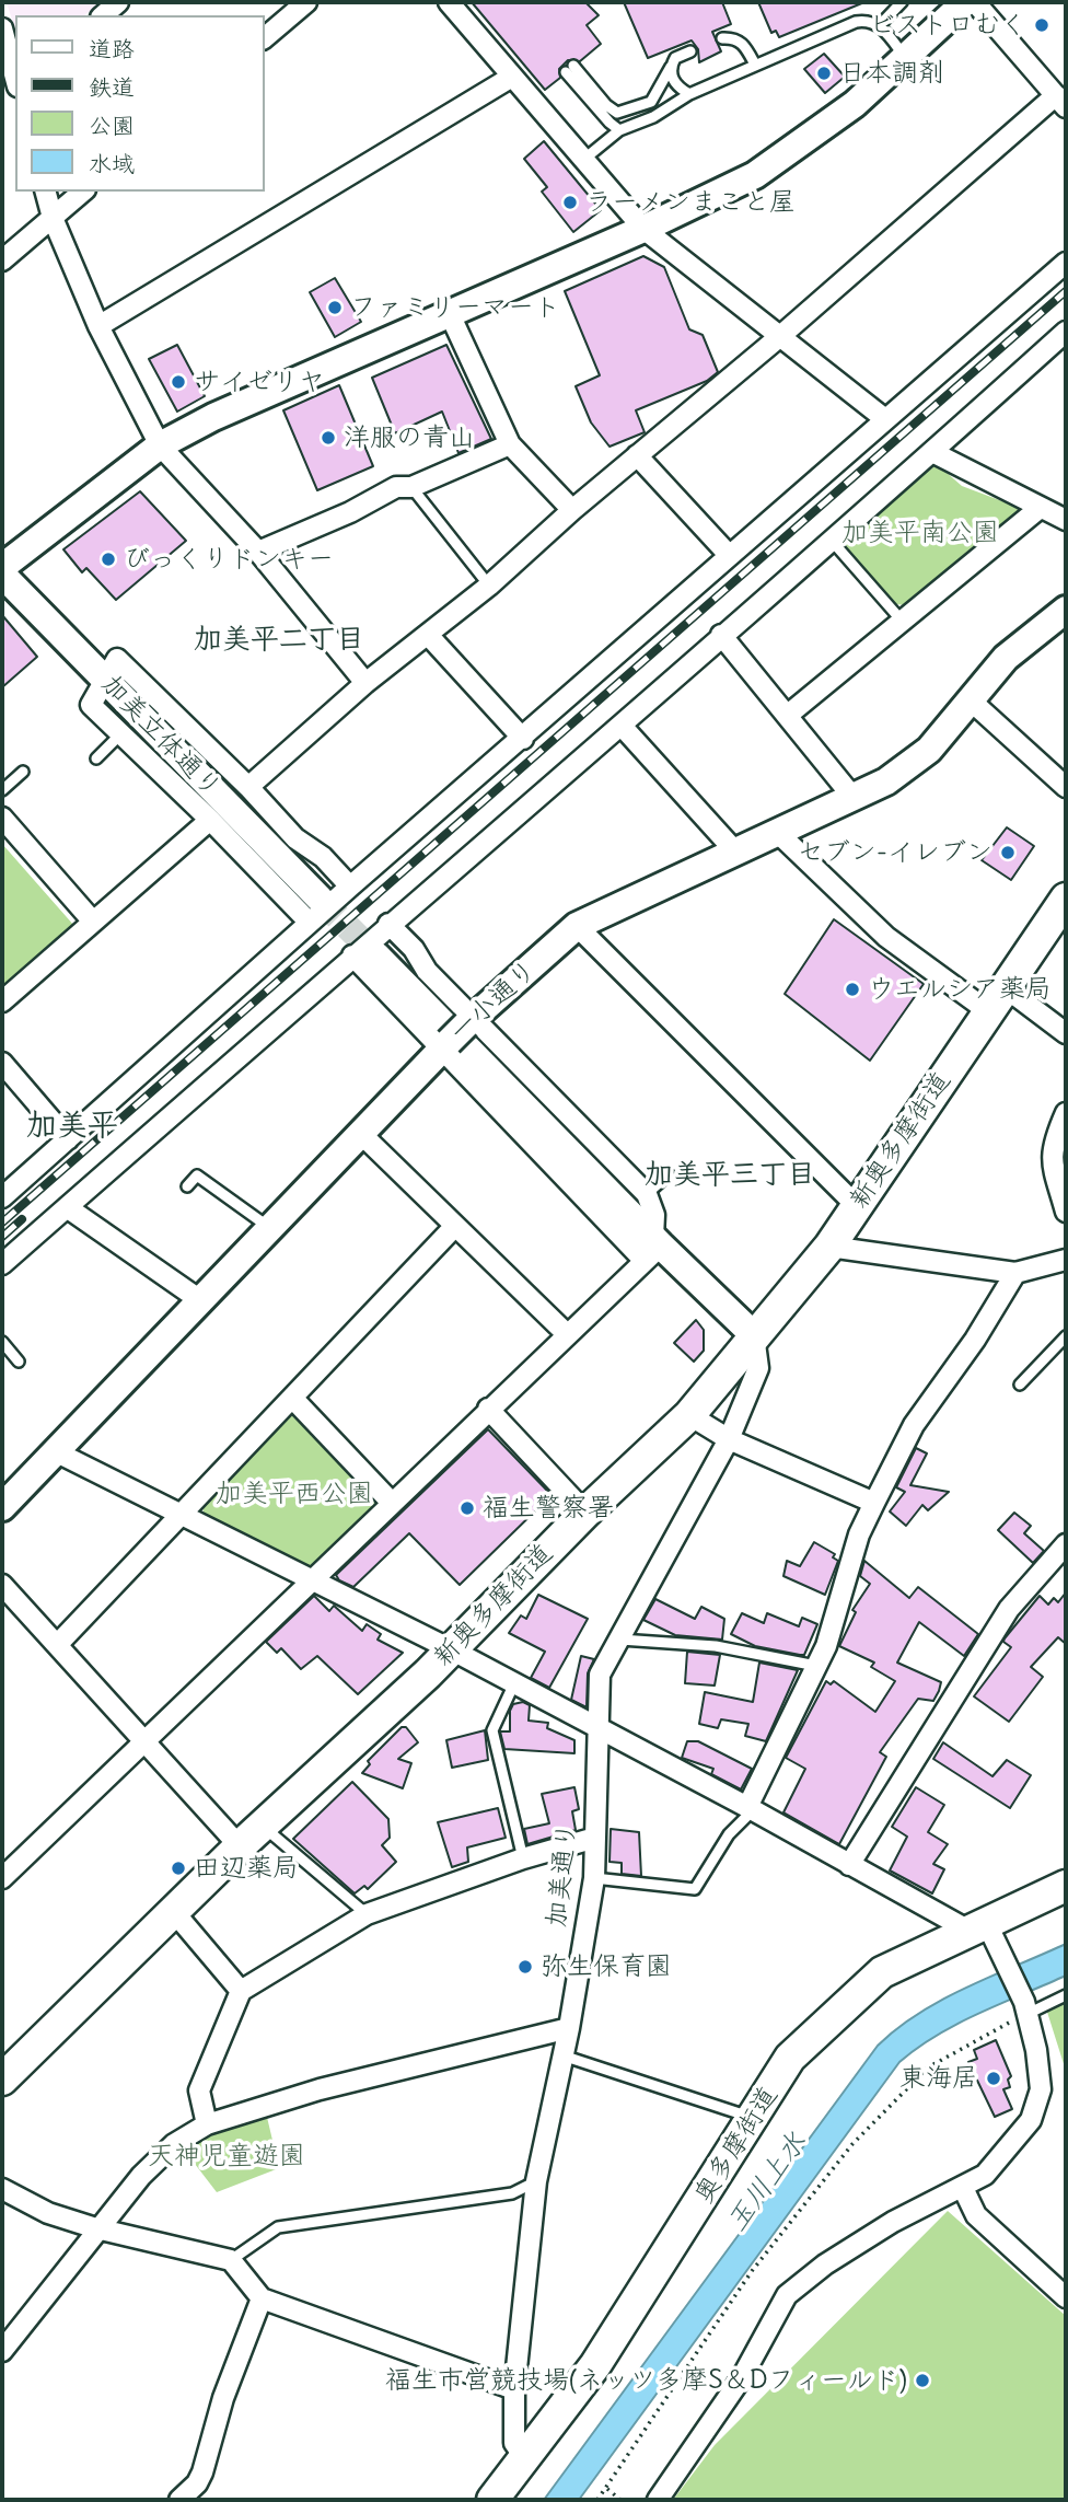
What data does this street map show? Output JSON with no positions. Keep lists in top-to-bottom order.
{
  "streets": {
    "main road": ["新奥多摩街道", "奥多摩街道"],
    "street": ["加美立体通り", "一小通り", "加美通り"]
  },
  "crossings": [
    ["新奥多摩街道", "加美通り"],
    ["加美通り", "奥多摩街道"]
  ],
  "districts": ["加美平二丁目", "加美平", "加美平三丁目"],
  "water": ["玉川上水"],
  "parks": ["加美平南公園", "加美平西公園", "天神児童遊園"],
  "places": [
    "ビストロむく",
    "日本調剤",
    "ラーメンまこと屋",
    "ファミリーマート",
    "サイゼリヤ",
    "洋服の青山",
    "びっくりドンキー",
    "セブン-イレブン",
    "ウエルシア薬局",
    "福生警察署",
    "田辺薬局",
    "弥生保育園",
    "東海居",
    "福生市営競技場(ネッツ多摩S＆Dフィールド)"
  ],
  "legend": [
    "道路",
    "鉄道",
    "公園",
    "水域"
  ]
}
